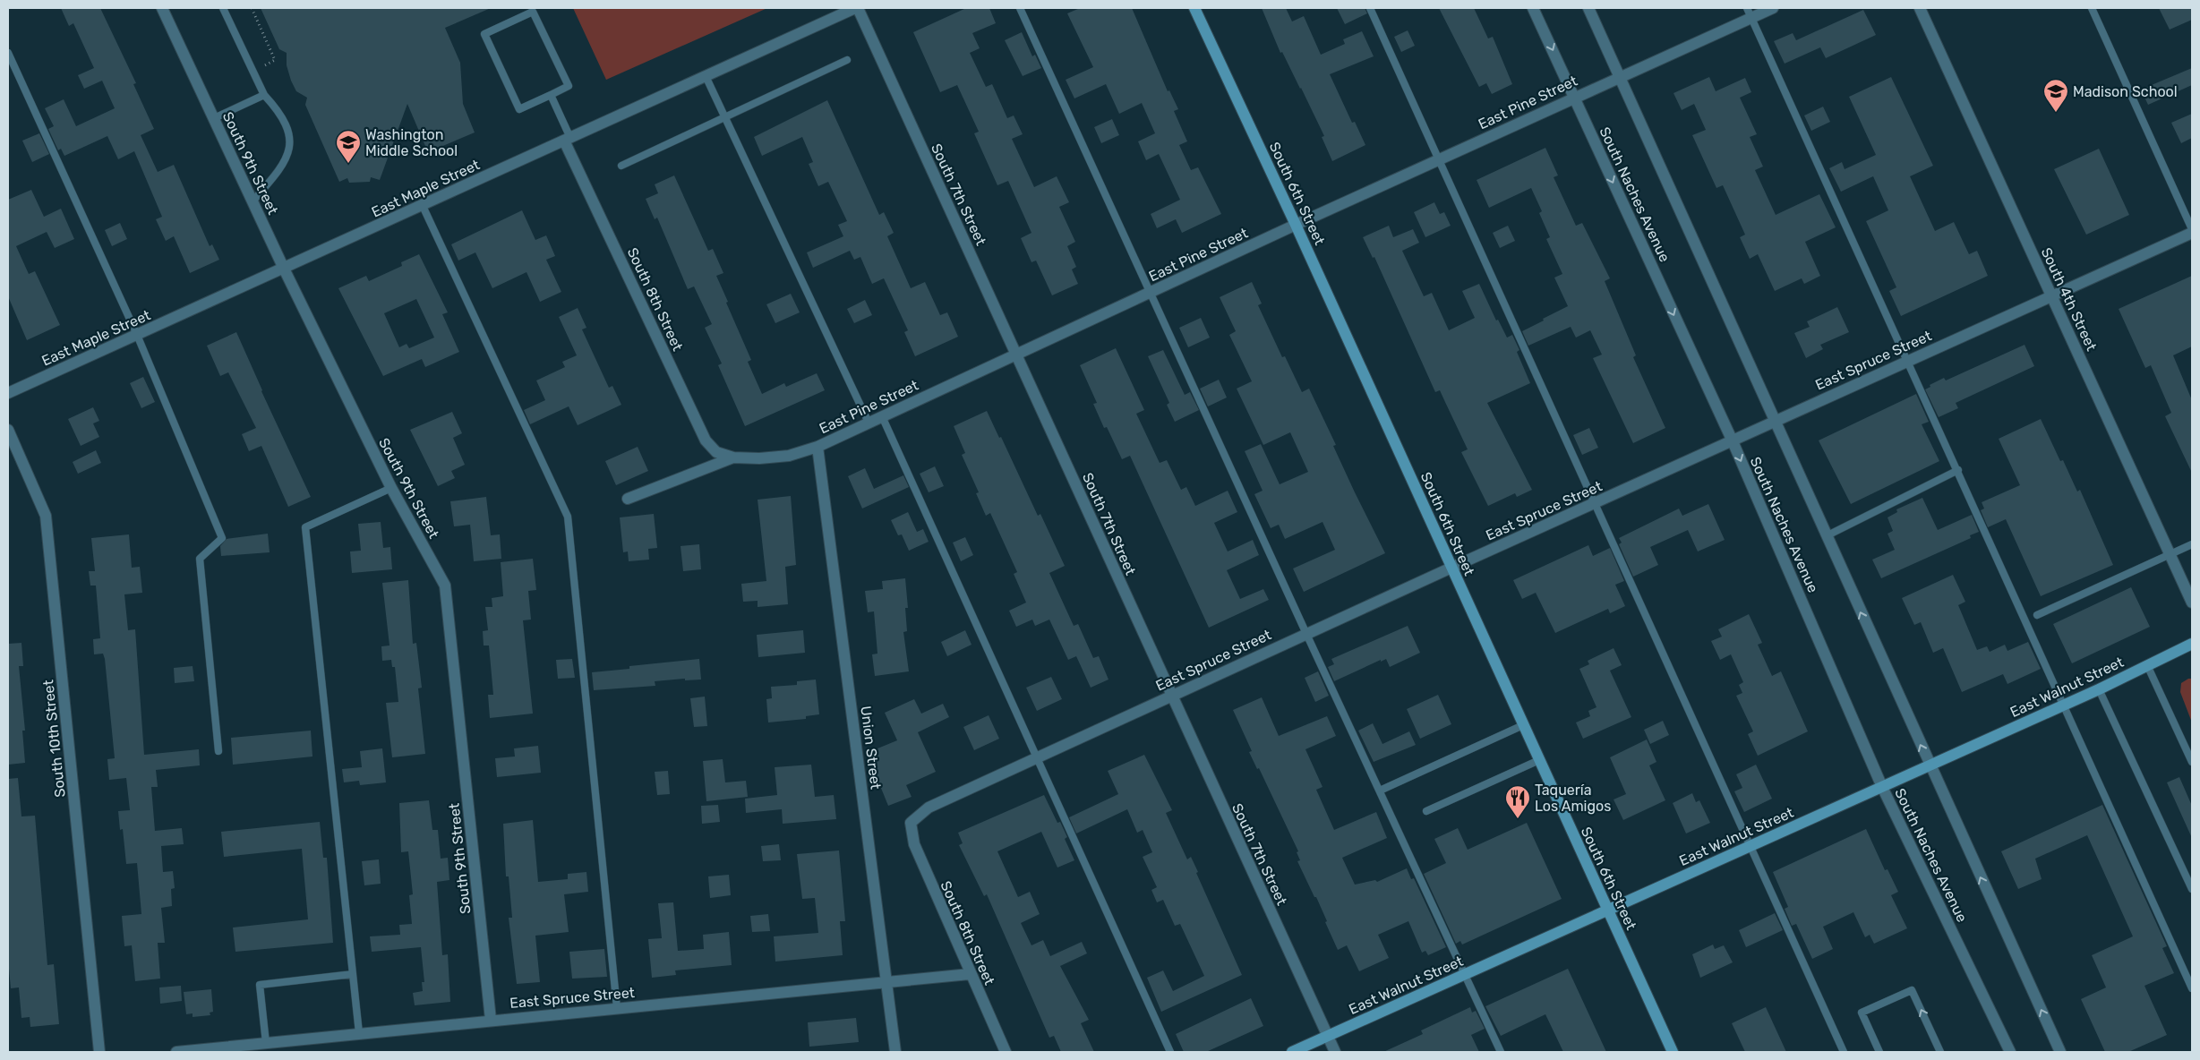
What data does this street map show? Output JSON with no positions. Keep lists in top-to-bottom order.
{
  "streets": {
    "street": [
      "East Pine Street",
      "South 9th Street",
      "East Maple Street",
      "South 6th Street",
      "South 7th Street",
      "South Naches Avenue",
      "South 8th Street",
      "South 4th Street",
      "East Spruce Street",
      "East Walnut Street",
      "South 10th Street",
      "Union Street"
    ]
  },
  "crossings": [
    ["East Pine Street", "South 6th Street"],
    ["East Pine Street", "South 7th Street"],
    ["East Pine Street", "South Naches Avenue"],
    ["East Pine Street", "South 8th Street"],
    ["East Pine Street", "Union Street"],
    ["South 9th Street", "East Maple Street"],
    ["South 9th Street", "East Spruce Street"],
    ["East Maple Street", "South 7th Street"],
    ["East Maple Street", "South 8th Street"],
    ["South 6th Street", "East Spruce Street"],
    ["South 6th Street", "East Walnut Street"],
    ["South 7th Street", "East Spruce Street"],
    ["South 7th Street", "East Walnut Street"],
    ["South Naches Avenue", "East Spruce Street"],
    ["South Naches Avenue", "East Walnut Street"],
    ["South 8th Street", "East Spruce Street"],
    ["South 4th Street", "East Spruce Street"],
    ["East Spruce Street", "Union Street"]
  ],
  "places": {
    "school or university": ["Madison School", "Washington Middle School"],
    "restaurant": ["Taquería Los Amigos"]
  }
}
